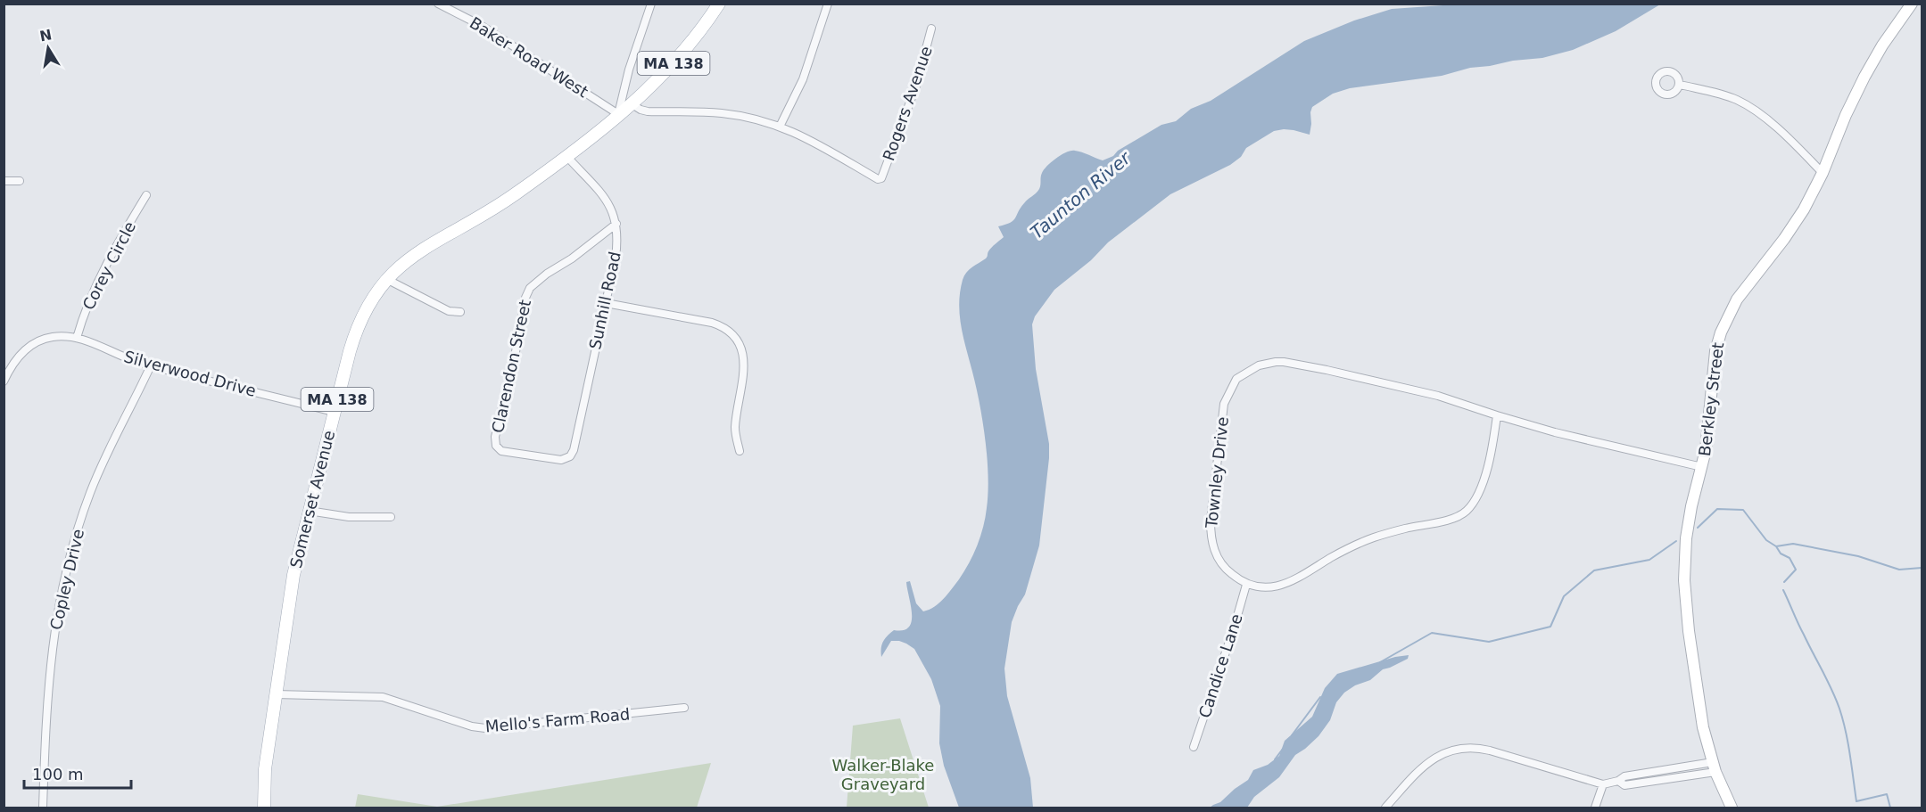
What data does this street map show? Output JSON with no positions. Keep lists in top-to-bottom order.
{
  "streets": {
    "main road": ["MA 138", "Berkley Street", "Somerset Avenue"],
    "street": [
      "Baker Road West",
      "Rogers Avenue",
      "Corey Circle",
      "Sunhill Road",
      "Clarendon Street",
      "Silverwood Drive",
      "Townley Drive",
      "Copley Drive",
      "Candice Lane",
      "Mello's Farm Road"
    ]
  },
  "crossings": [
    ["Baker Road West", "MA 138"],
    ["Baker Road West", "Somerset Avenue"],
    ["MA 138", "Somerset Avenue"],
    ["Corey Circle", "Silverwood Drive"],
    ["Sunhill Road", "Clarendon Street"],
    ["Sunhill Road", "Somerset Avenue"],
    ["Silverwood Drive", "Somerset Avenue"],
    ["Silverwood Drive", "Copley Drive"],
    ["Berkley Street", "Townley Drive"],
    ["Townley Drive", "Candice Lane"],
    ["Somerset Avenue", "Mello's Farm Road"]
  ],
  "water": ["Taunton River"],
  "parks": ["Walker-Blake Graveyard"],
  "scale_bar": "100 m",
  "north": "top"
}
